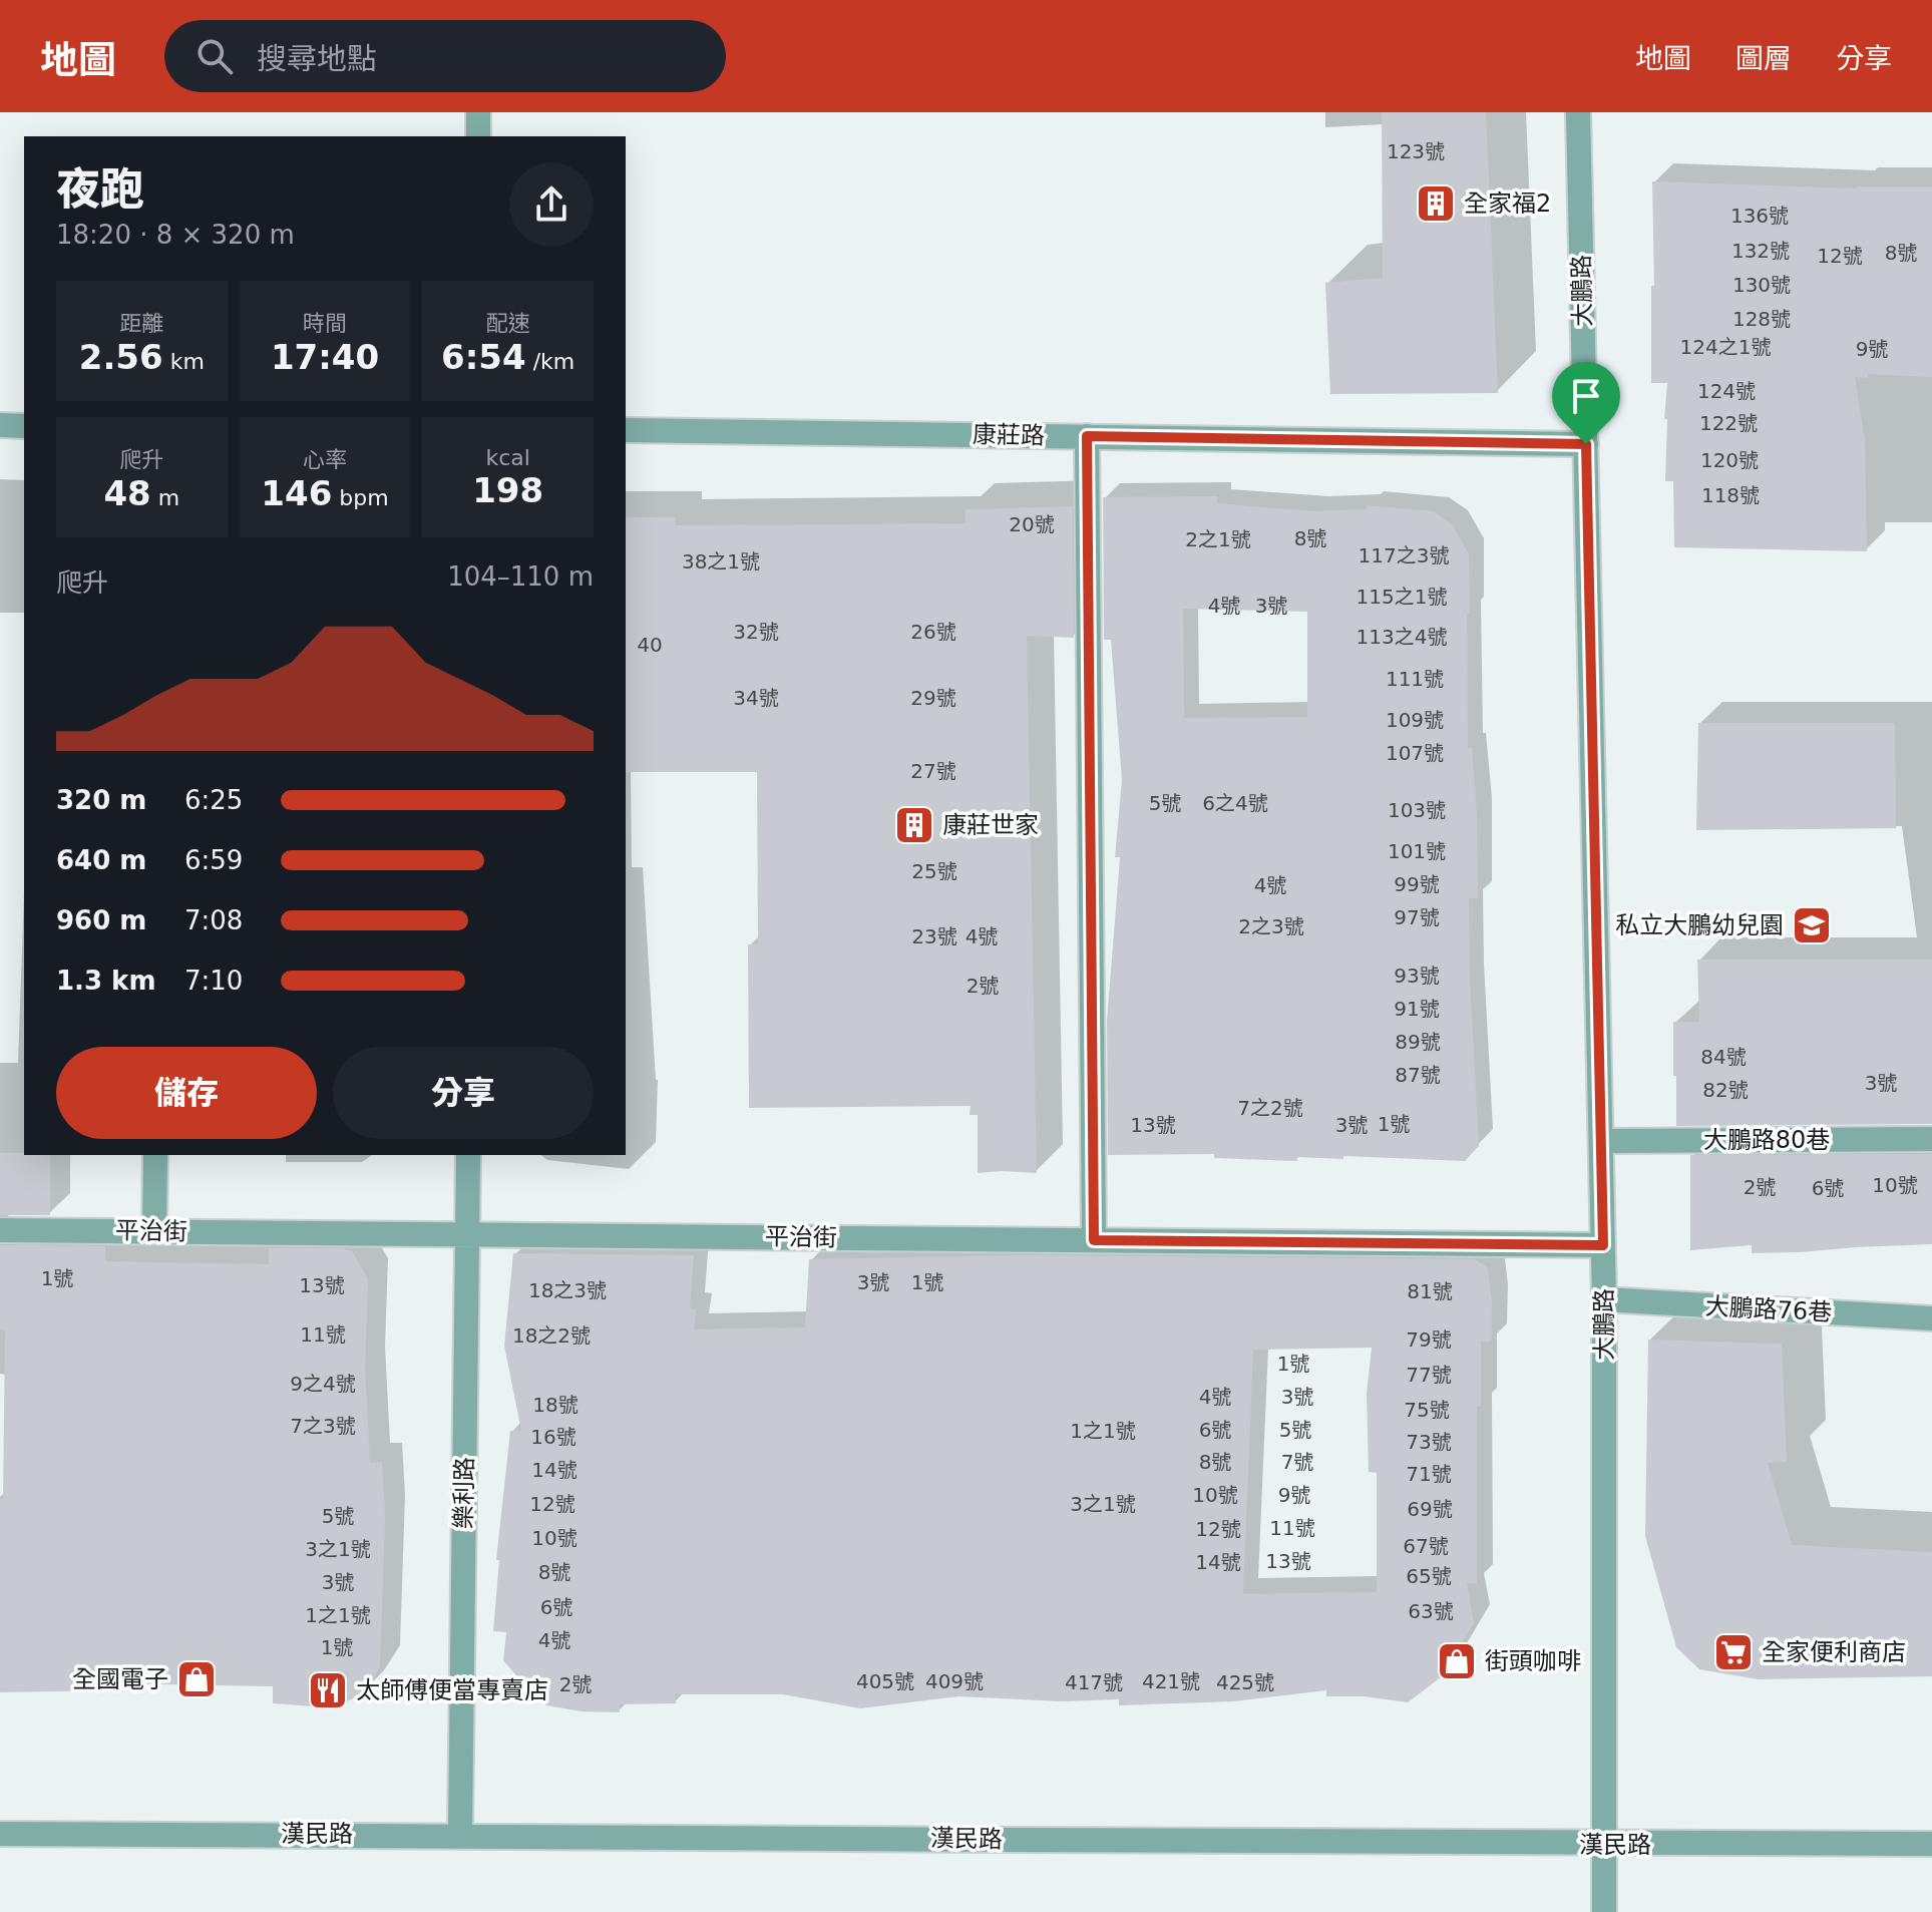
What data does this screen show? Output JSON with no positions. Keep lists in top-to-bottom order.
{
  "streets": {
    "street": [
      "大鵬路",
      "康莊路",
      "大鵬路80巷",
      "平治街",
      "大鵬路76巷",
      "樂利路",
      "漢民路"
    ]
  },
  "crossings": [
    ["大鵬路", "康莊路"],
    ["大鵬路", "大鵬路80巷"],
    ["大鵬路", "平治街"],
    ["大鵬路", "大鵬路76巷"],
    ["大鵬路", "漢民路"],
    ["平治街", "樂利路"],
    ["樂利路", "漢民路"]
  ],
  "places": {
    "building": ["全家福2", "康莊世家"],
    "school or university": ["私立大鵬幼兒園"],
    "supermarket": ["全家便利商店"],
    "shop": ["街頭咖啡", "全國電子"],
    "restaurant": ["太師傅便當專賣店"]
  },
  "house_numbers": [
    "123號",
    "136號",
    "132號",
    "8號",
    "12號",
    "130號",
    "128號",
    "124之1號",
    "9號",
    "124號",
    "122號",
    "120號",
    "118號",
    "20號",
    "8號",
    "2之1號",
    "117之3號",
    "38之1號",
    "115之1號",
    "4號",
    "3號",
    "32號",
    "26號",
    "113之4號",
    "40",
    "111號",
    "34號",
    "29號",
    "109號",
    "107號",
    "27號",
    "5號",
    "6之4號",
    "103號",
    "101號",
    "25號",
    "99號",
    "4號",
    "97號",
    "2之3號",
    "23號",
    "4號",
    "93號",
    "2號",
    "91號",
    "89號",
    "84號",
    "87號",
    "3號",
    "82號",
    "7之2號",
    "1號",
    "13號",
    "3號",
    "10號",
    "2號",
    "6號",
    "1號",
    "3號",
    "1號",
    "13號",
    "18之3號",
    "81號",
    "11號",
    "18之2號",
    "79號",
    "1號",
    "77號",
    "9之4號",
    "4號",
    "3號",
    "18號",
    "75號",
    "7之3號",
    "6號",
    "5號",
    "1之1號",
    "16號",
    "73號",
    "8號",
    "7號",
    "14號",
    "71號",
    "10號",
    "9號",
    "12號",
    "3之1號",
    "69號",
    "5號",
    "11號",
    "12號",
    "10號",
    "67號",
    "3之1號",
    "13號",
    "14號",
    "8號",
    "65號",
    "3號",
    "6號",
    "63號",
    "1之1號",
    "4號",
    "1號",
    "405號",
    "409號",
    "421號",
    "417號",
    "425號",
    "2號"
  ],
  "page": {
    "header": "地圖",
    "search": "搜尋地點",
    "nav": ["地圖", "圖層", "分享"],
    "heading": ["夜跑", "18:20 · 8 × 320 m"],
    "stats": [
      ["距離", "2.56 km"],
      ["時間", "17:40"],
      ["配速", "6:54 /km"],
      ["爬升", "48 m"],
      ["心率", "146 bpm"],
      ["kcal", "198"]
    ],
    "chart": ["爬升", "104–110 m"],
    "list": [
      {
        "name": "320 m",
        "note": "6:25"
      },
      {
        "name": "640 m",
        "note": "6:59"
      },
      {
        "name": "960 m",
        "note": "7:08"
      },
      {
        "name": "1.3 km",
        "note": "7:10"
      }
    ],
    "buttons": ["儲存", "分享"]
  }
}
